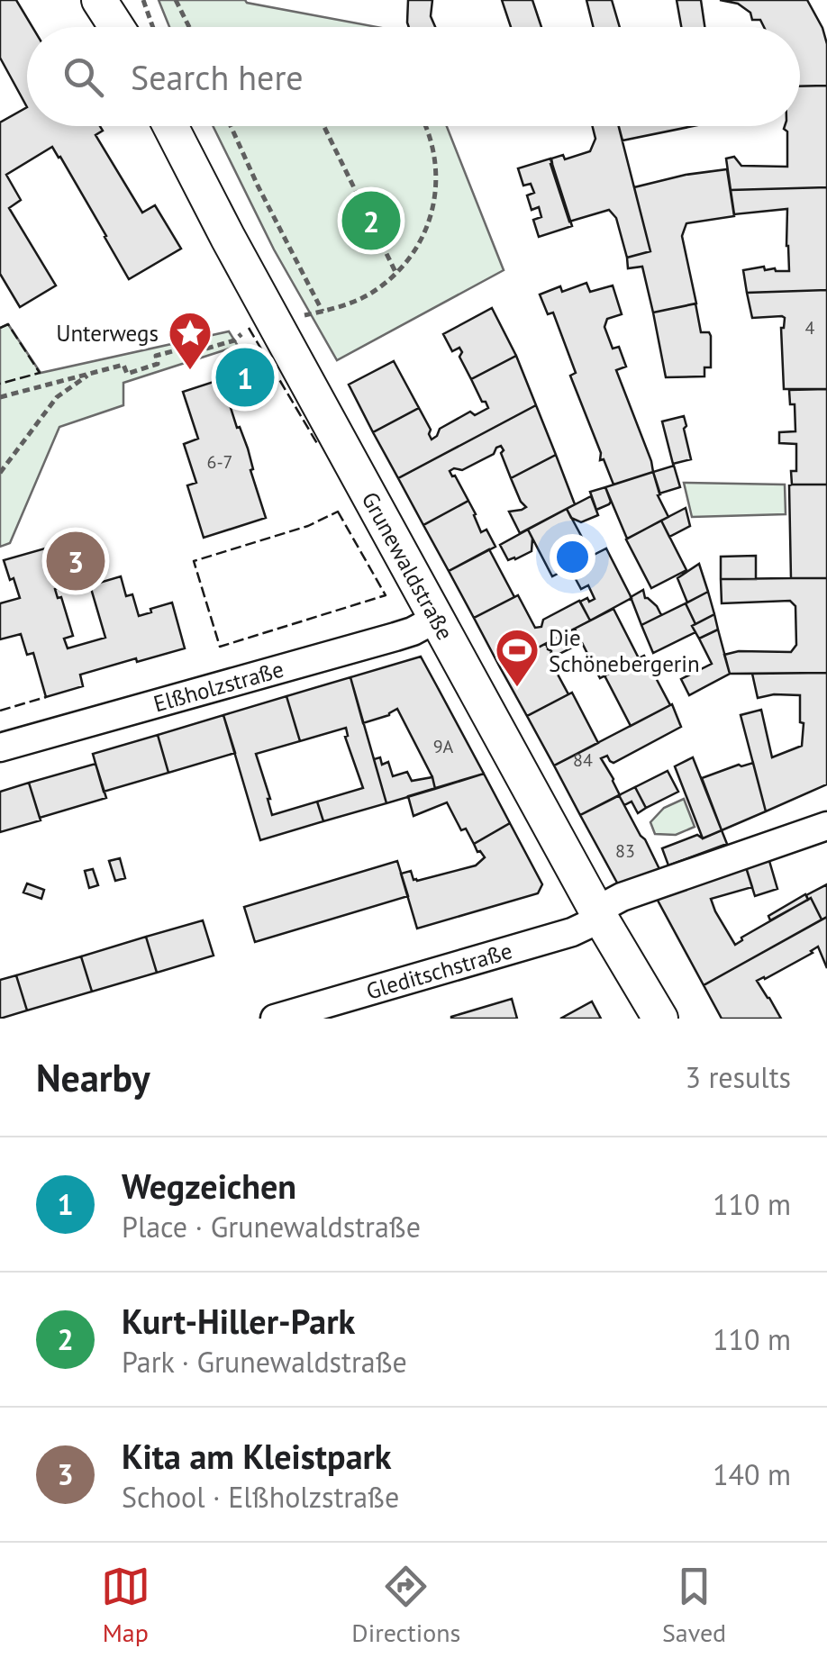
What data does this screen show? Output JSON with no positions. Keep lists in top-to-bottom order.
{
  "streets": {
    "main road": ["Grunewaldstraße"],
    "street": ["Elßholzstraße", "Gleditschstraße"]
  },
  "crossings": [
    ["Grunewaldstraße", "Elßholzstraße"],
    ["Grunewaldstraße", "Gleditschstraße"]
  ],
  "places": {
    "place": ["Unterwegs"],
    "sports": ["Die Schönebergerin"]
  },
  "house_numbers": [
    "4",
    "6-7",
    "9A",
    "84",
    "83"
  ],
  "page": {
    "search": "Search here",
    "pins": ["2", "1", "3"],
    "heading": ["Nearby", "3 results"],
    "list": [
      {
        "mark": "1",
        "name": "Wegzeichen",
        "note": "Place · Grunewaldstraße",
        "value": "110 m"
      },
      {
        "mark": "2",
        "name": "Kurt-Hiller-Park",
        "note": "Park · Grunewaldstraße",
        "value": "110 m"
      },
      {
        "mark": "3",
        "name": "Kita am Kleistpark",
        "note": "School · Elßholzstraße",
        "value": "140 m"
      }
    ],
    "nav": ["Map", "Directions", "Saved"]
  }
}
